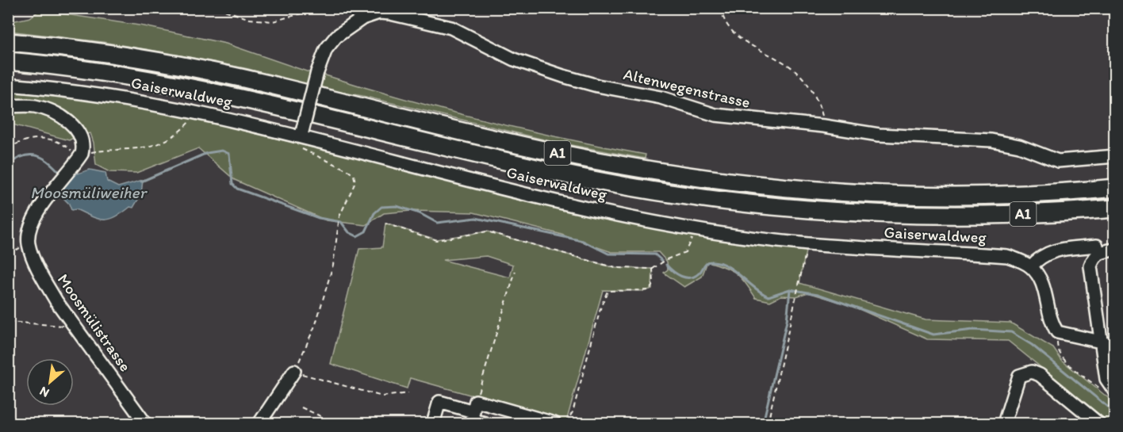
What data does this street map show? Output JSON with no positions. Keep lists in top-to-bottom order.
{
  "streets": {
    "highway": ["A1"],
    "street": ["Altenwegenstrasse", "Gaiserwaldweg", "Moosmülistrasse"]
  },
  "crossings": [
    ["Altenwegenstrasse", "Gaiserwaldweg"]
  ],
  "water": ["Moosmüliweiher"],
  "north": "bottom left"
}
